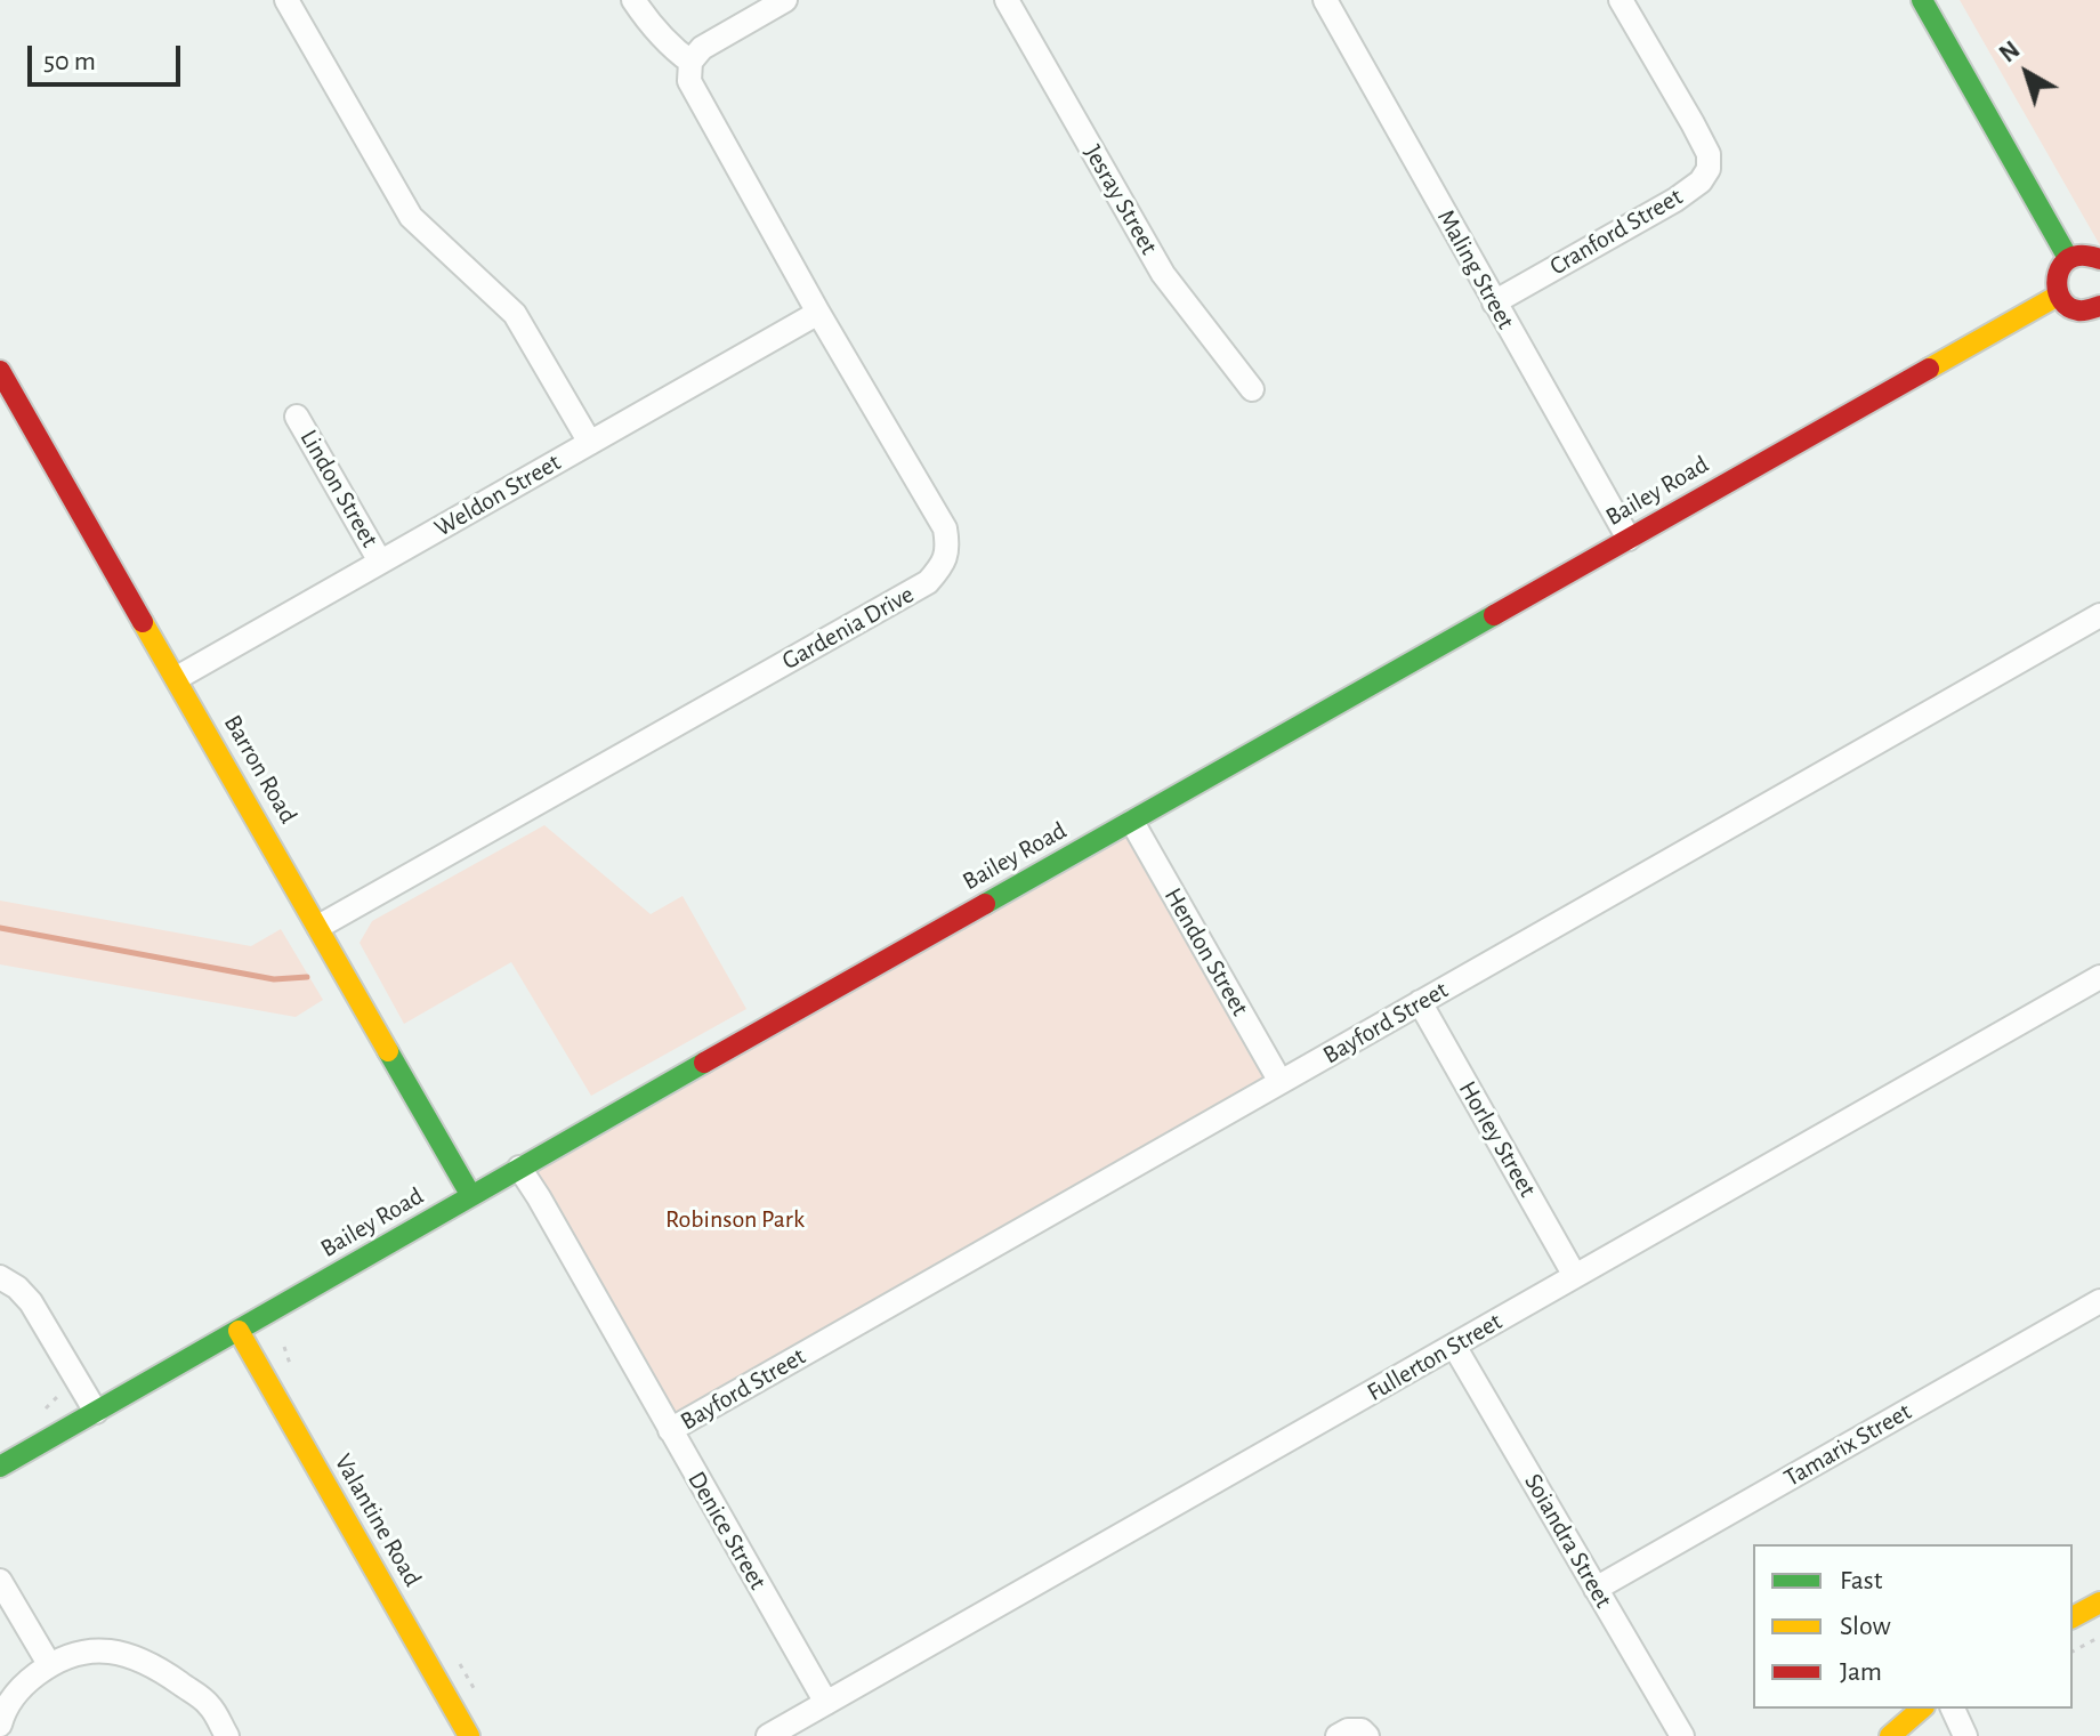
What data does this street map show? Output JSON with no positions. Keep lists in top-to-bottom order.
{
  "streets": {
    "street": [
      "Jesray Street",
      "Cranford Street",
      "Maling Street",
      "Lindon Street",
      "Bailey Road",
      "Weldon Street",
      "Gardenia Drive",
      "Barron Road",
      "Hendon Street",
      "Bayford Street",
      "Horley Street",
      "Fullerton Street",
      "Tamarix Street",
      "Valantine Road",
      "Denice Street",
      "Soiandra Street"
    ]
  },
  "crossings": [
    ["Cranford Street", "Maling Street"],
    ["Maling Street", "Bailey Road"],
    ["Lindon Street", "Weldon Street"],
    ["Bailey Road", "Barron Road"],
    ["Bailey Road", "Hendon Street"],
    ["Bailey Road", "Valantine Road"],
    ["Bailey Road", "Denice Street"],
    ["Weldon Street", "Gardenia Drive"],
    ["Weldon Street", "Barron Road"],
    ["Gardenia Drive", "Barron Road"],
    ["Hendon Street", "Bayford Street"],
    ["Bayford Street", "Horley Street"],
    ["Bayford Street", "Denice Street"],
    ["Horley Street", "Fullerton Street"],
    ["Fullerton Street", "Denice Street"],
    ["Fullerton Street", "Soiandra Street"],
    ["Tamarix Street", "Soiandra Street"]
  ],
  "parks": ["Robinson Park"],
  "legend": ["Fast", "Slow", "Jam"],
  "scale_bar": "50 m",
  "north": "top left"
}
